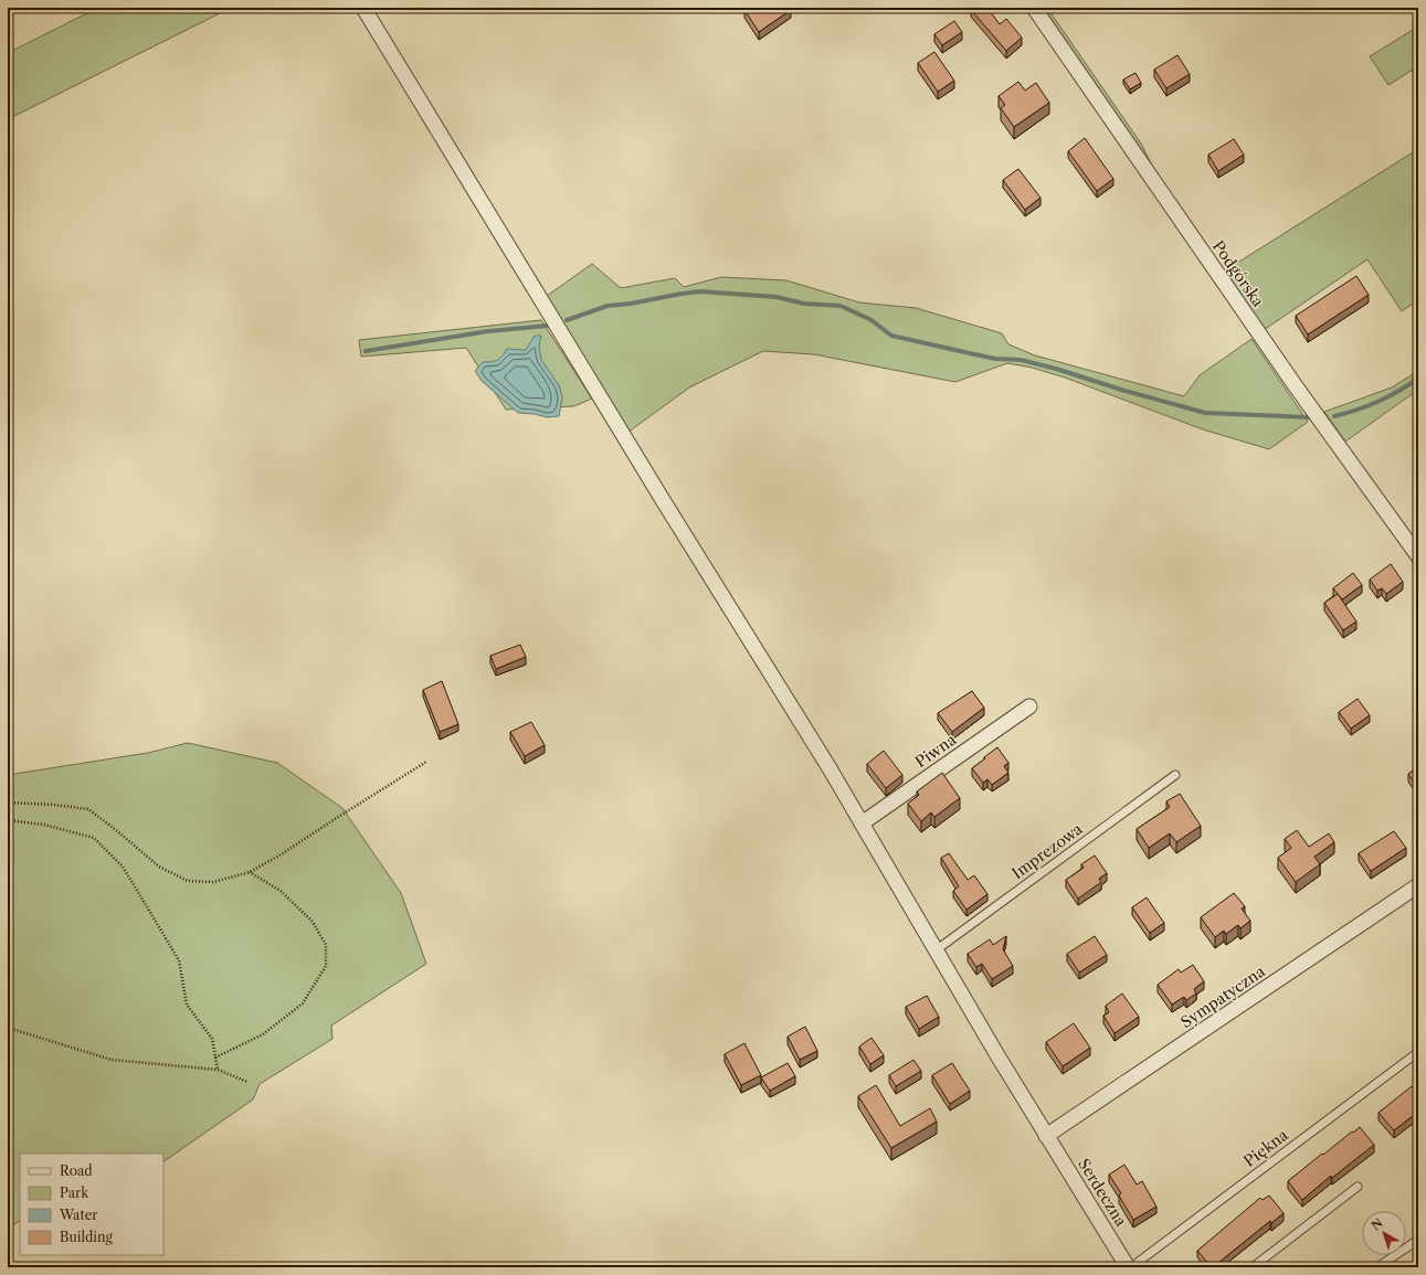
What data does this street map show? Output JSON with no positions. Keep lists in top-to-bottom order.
{
  "streets": {
    "street": [
      "Podgórska",
      "Piwna",
      "Sympatyczna",
      "Serdeczna"
    ],
    "lane": ["Imprezowa", "Piękna"]
  },
  "crossings": [
    ["Piwna", "Serdeczna"],
    ["Imprezowa", "Serdeczna"],
    ["Sympatyczna", "Serdeczna"],
    ["Piękna", "Serdeczna"]
  ],
  "legend": [
    "Road",
    "Park",
    "Water",
    "Building"
  ],
  "north": "top left"
}
